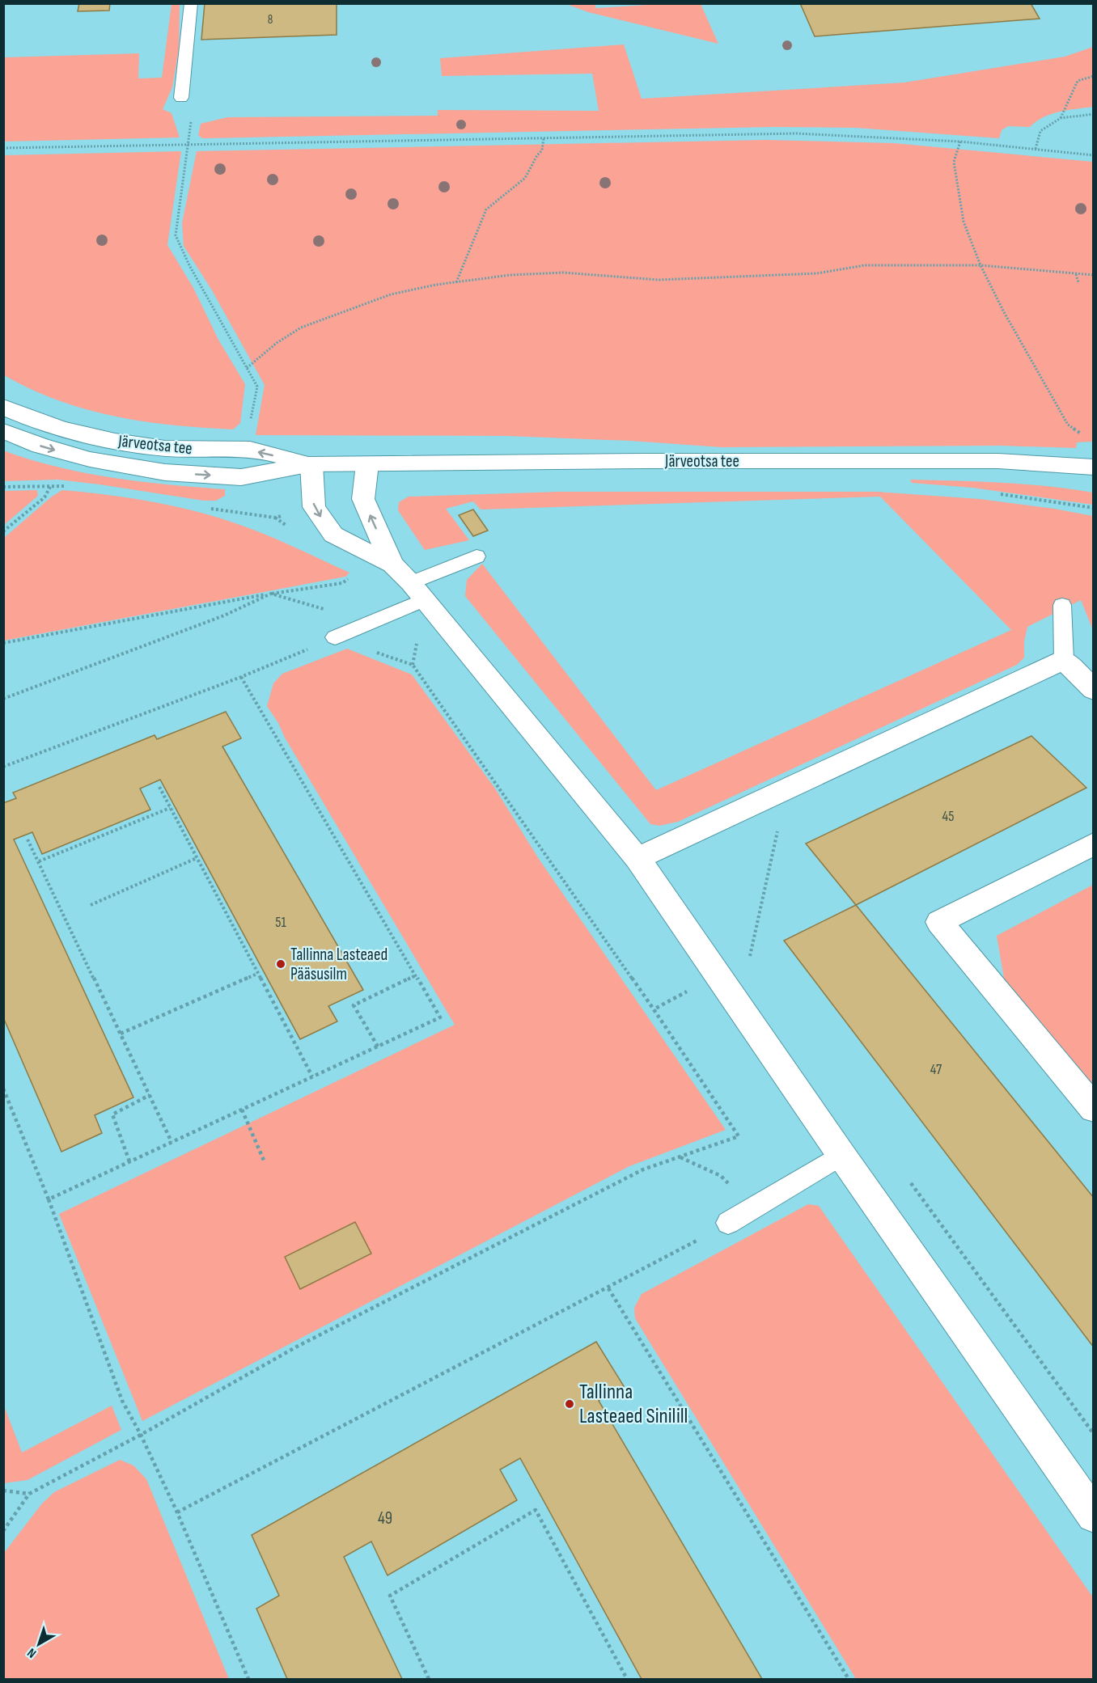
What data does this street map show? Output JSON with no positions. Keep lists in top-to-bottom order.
{
  "streets": {
    "street": ["Järveotsa tee"]
  },
  "places": ["Tallinna Lasteaed Pääsusilm", "Tallinna Lasteaed Sinilill"],
  "house_numbers": [
    "8",
    "45",
    "51",
    "47",
    "49"
  ],
  "north": "bottom left"
}
